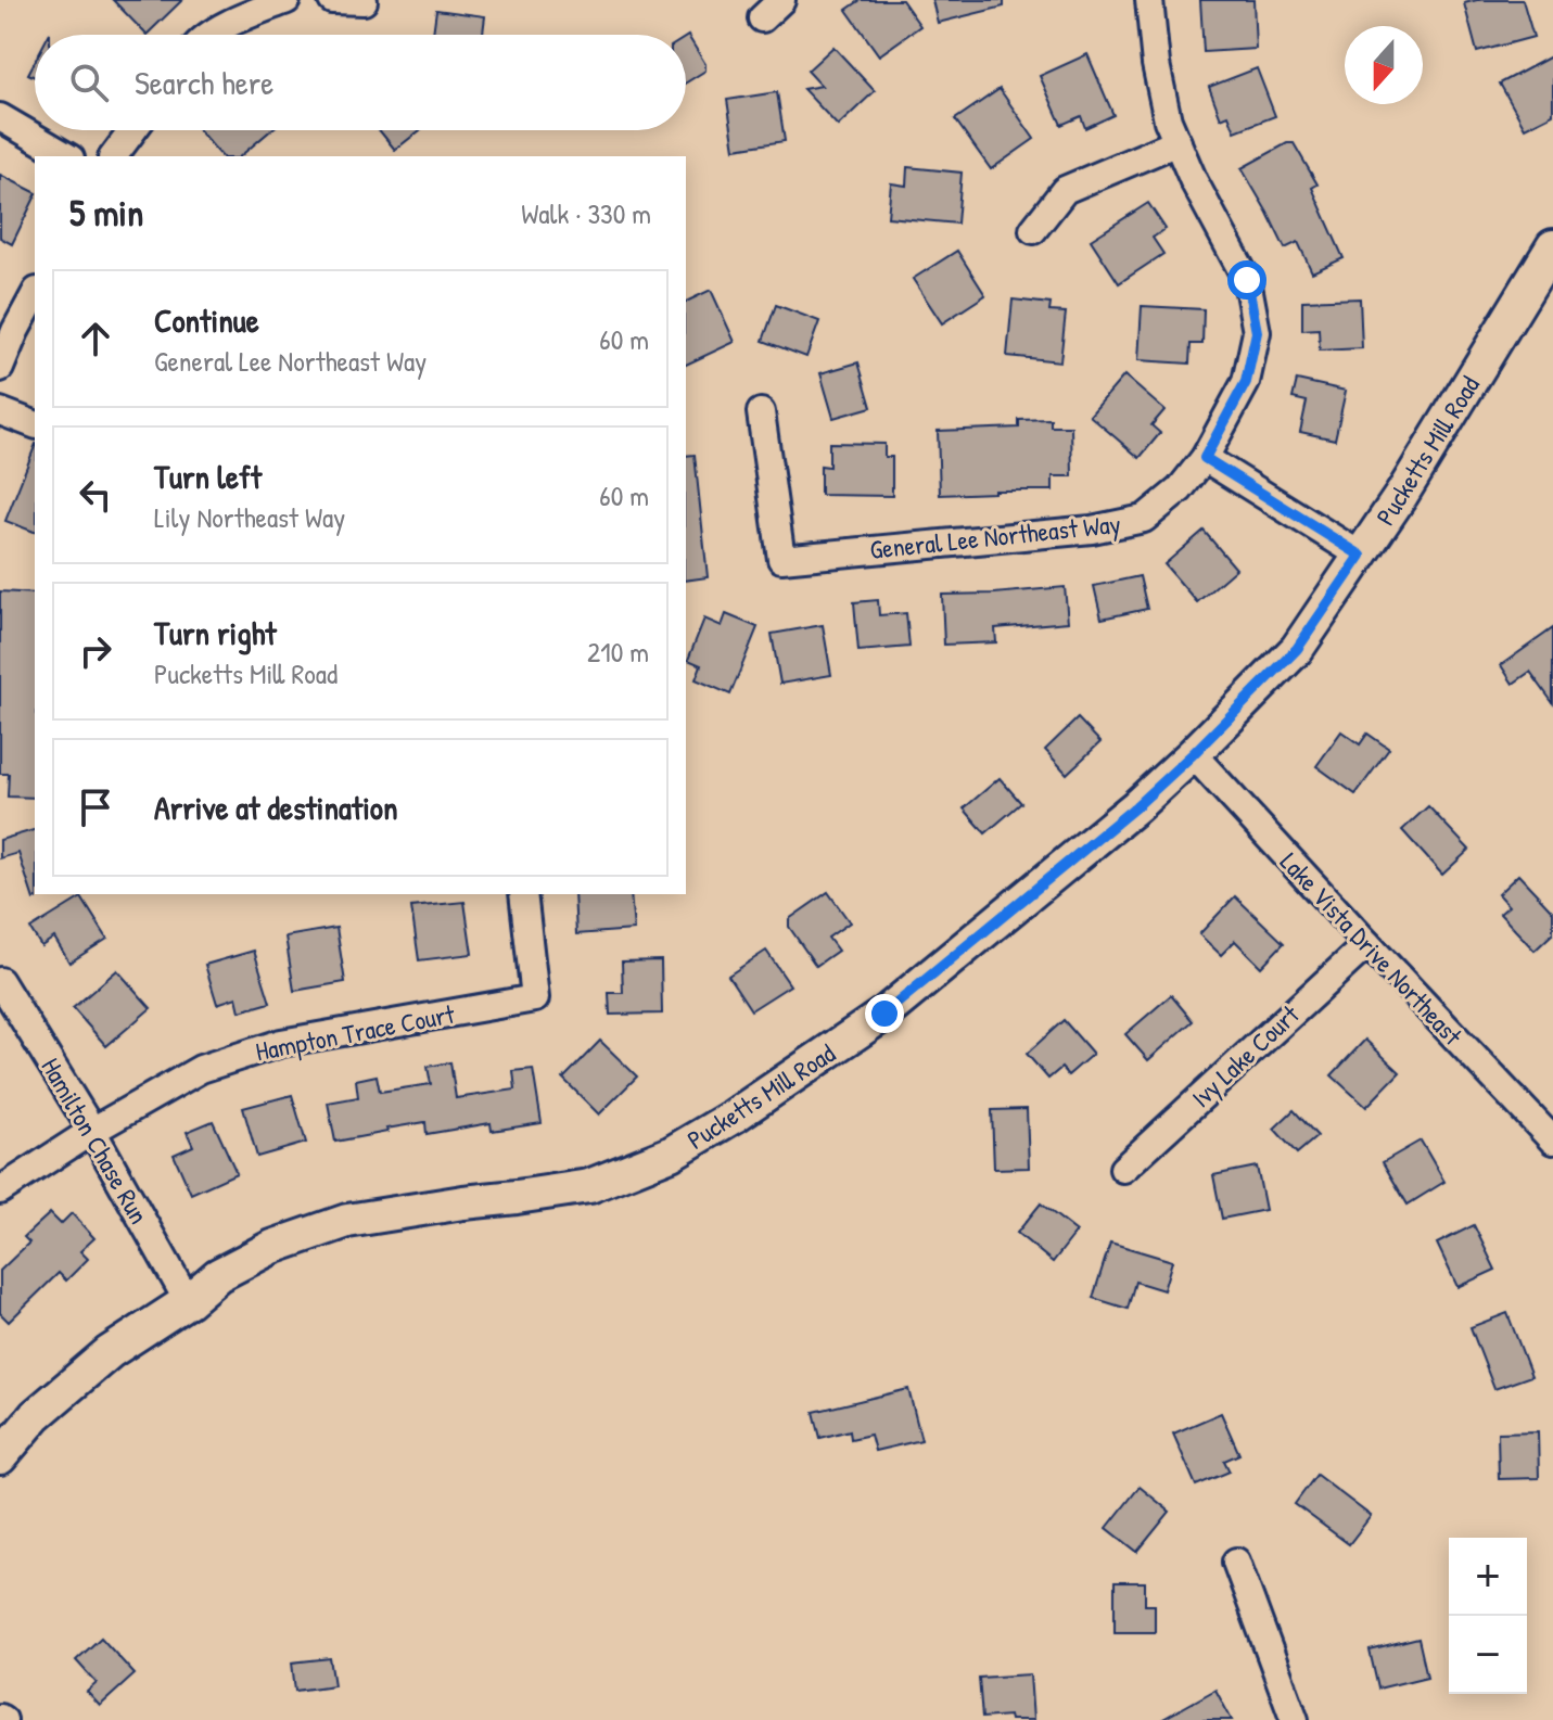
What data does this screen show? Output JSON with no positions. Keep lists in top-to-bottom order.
{
  "streets": {
    "street": [
      "Pucketts Mill Road",
      "General Lee Northeast Way",
      "Lake Vista Drive Northeast",
      "Hampton Trace Court",
      "Ivy Lake Court",
      "Hamilton Chase Run"
    ]
  },
  "crossings": [
    ["Pucketts Mill Road", "Lake Vista Drive Northeast"],
    ["Pucketts Mill Road", "Hamilton Chase Run"],
    ["Lake Vista Drive Northeast", "Ivy Lake Court"],
    ["Hampton Trace Court", "Hamilton Chase Run"]
  ],
  "north": "bottom",
  "page": {
    "search": "Search here",
    "heading": ["5 min", "Walk · 330 m"],
    "list": [
      ["Continue", "General Lee Northeast Way", "60 m"],
      ["Turn left", "Lily Northeast Way", "60 m"],
      ["Turn right", "Pucketts Mill Road", "210 m"],
      "Arrive at destination"
    ],
    "map_buttons": ["+", "−"]
  }
}
